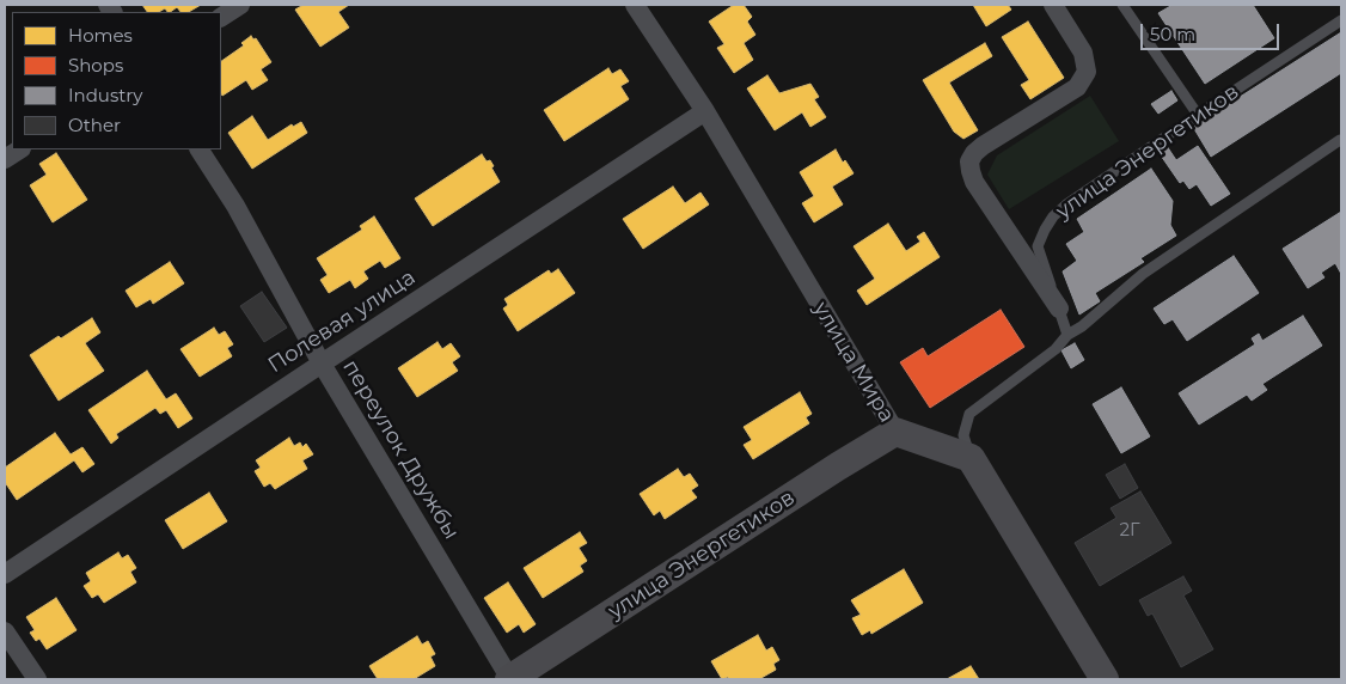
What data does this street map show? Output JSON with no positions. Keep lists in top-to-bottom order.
{
  "streets": {
    "street": [
      "улица Энергетиков",
      "Полевая улица",
      "улица Мира",
      "переулок Дружбы"
    ]
  },
  "crossings": [
    ["улица Энергетиков", "улица Мира"],
    ["улица Энергетиков", "переулок Дружбы"],
    ["Полевая улица", "улица Мира"],
    ["Полевая улица", "переулок Дружбы"]
  ],
  "house_numbers": ["2Г"],
  "legend": [
    "Homes",
    "Shops",
    "Industry",
    "Other"
  ],
  "scale_bar": "50 m"
}
